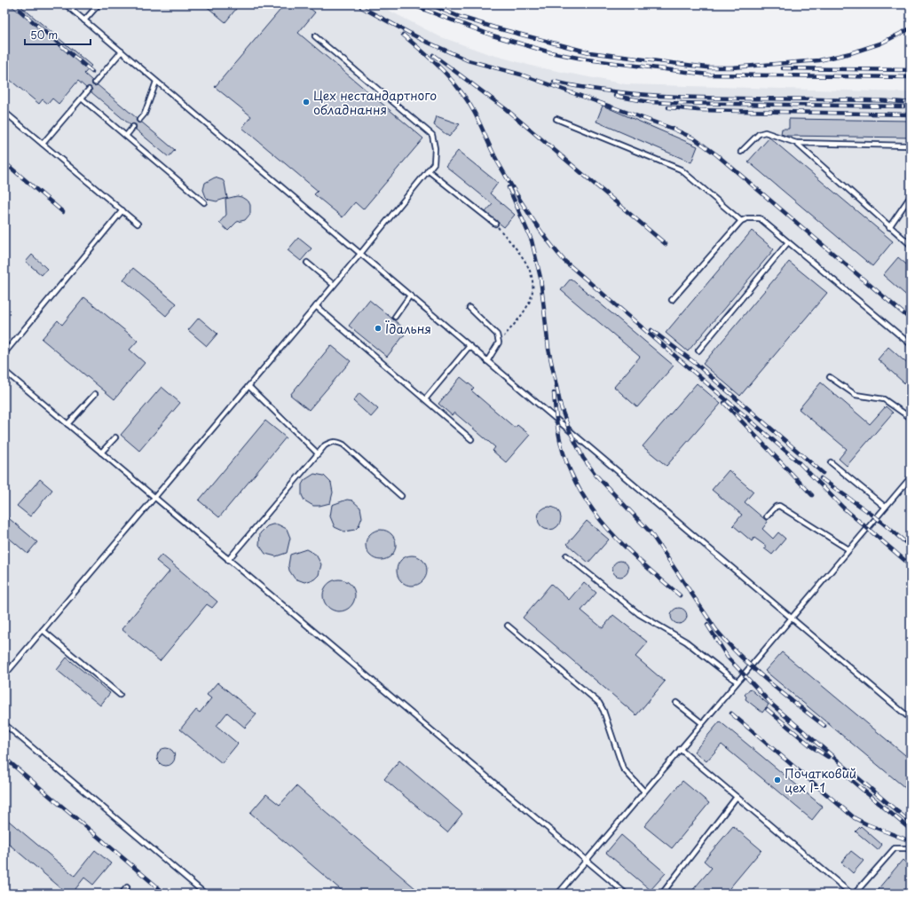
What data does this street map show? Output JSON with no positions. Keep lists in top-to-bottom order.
{
  "places": ["Цех нестандартного обладнання", "Їдальня", "Початковий цех І-1"],
  "scale_bar": "50 m"
}
